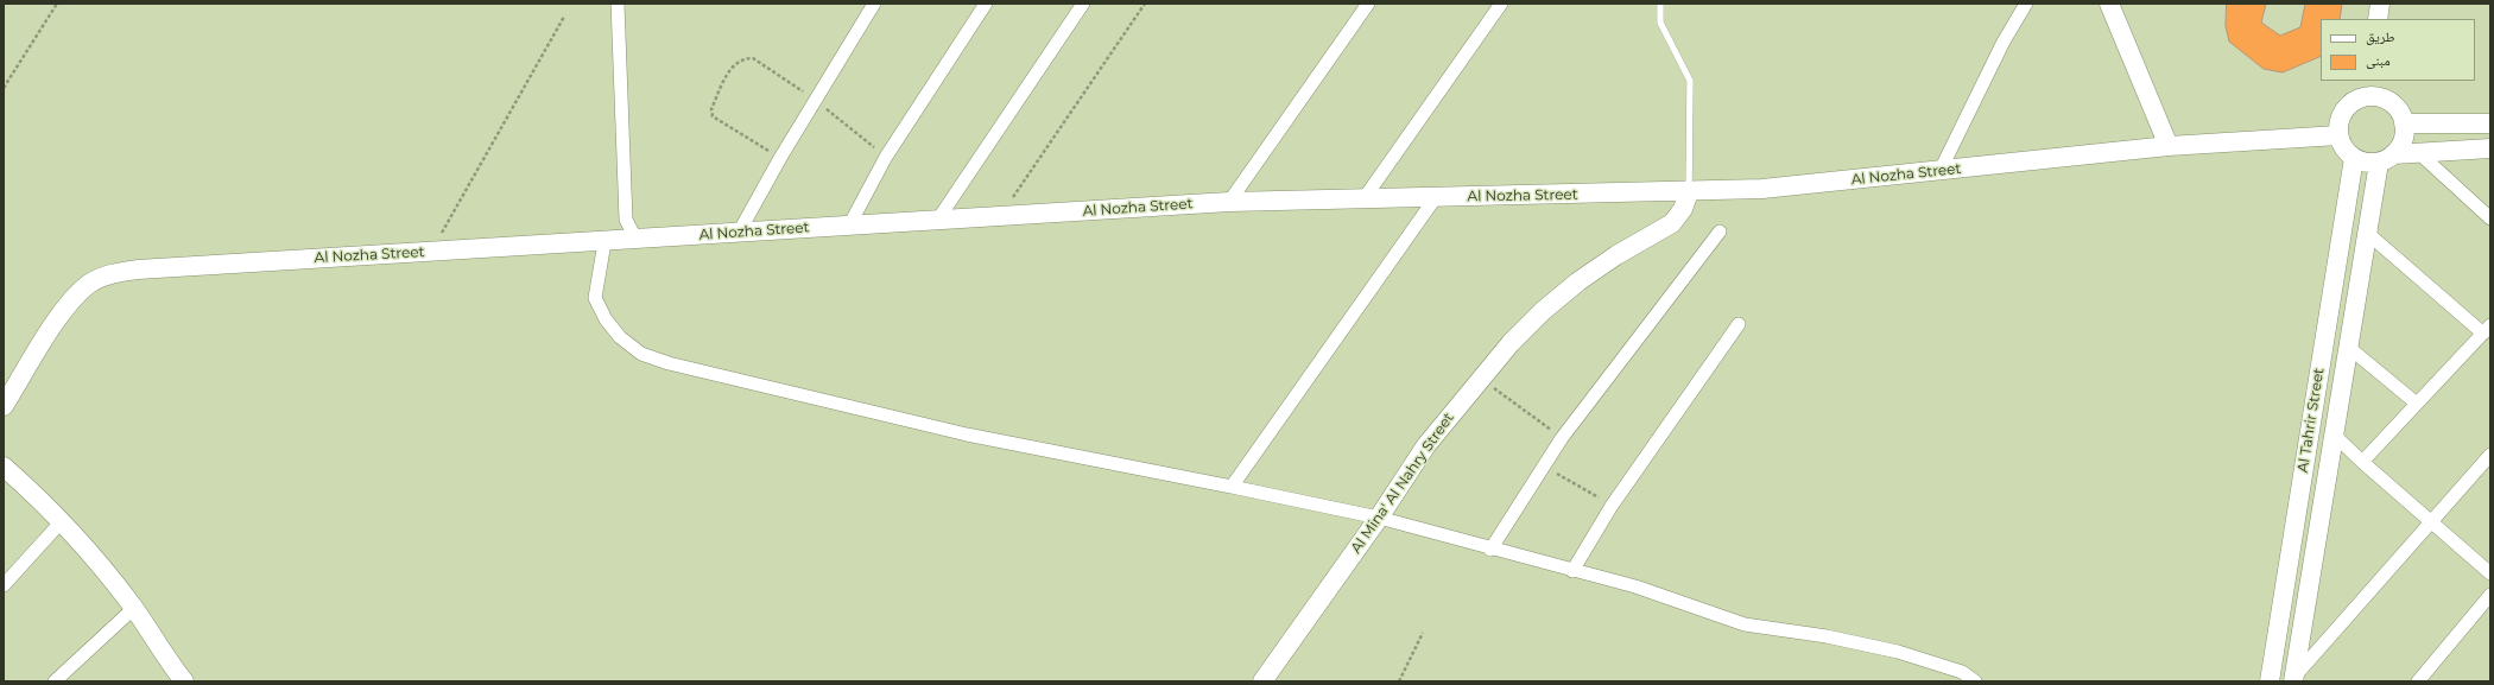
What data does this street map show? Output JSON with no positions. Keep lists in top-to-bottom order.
{
  "streets": {
    "main road": ["Al Nozha Street", "Al Tahrir Street", "Al Mina' Al Nahry Street"]
  },
  "crossings": [
    ["Al Nozha Street", "Al Tahrir Street"],
    ["Al Nozha Street", "Al Mina' Al Nahry Street"]
  ],
  "legend": ["طريق", "مبنى"]
}
